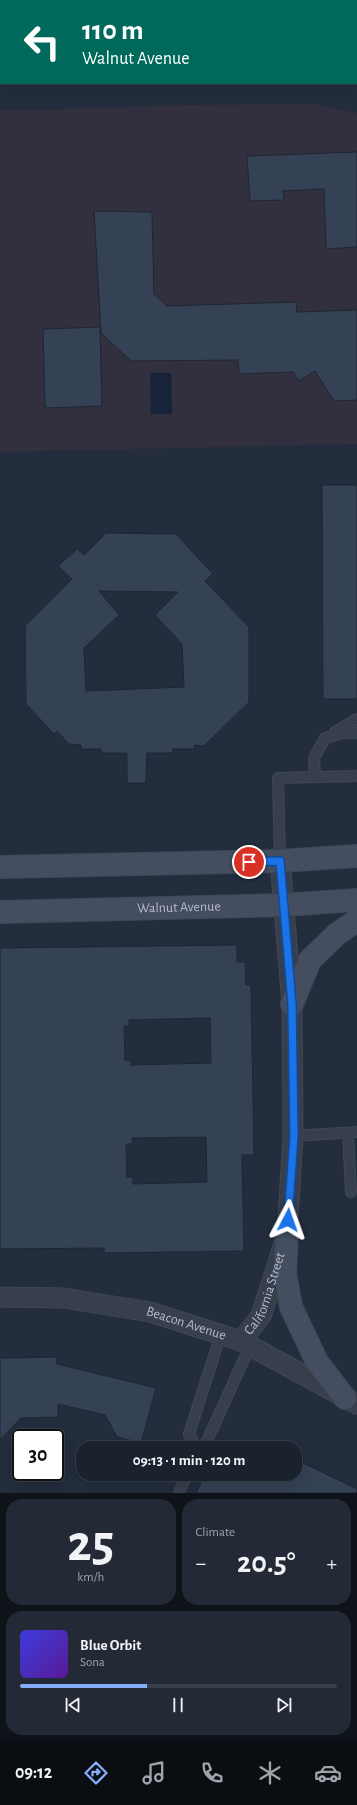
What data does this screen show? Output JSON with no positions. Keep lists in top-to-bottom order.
{
  "streets": {
    "main road": ["Walnut Avenue"],
    "street": ["California Street", "Beacon Avenue"]
  },
  "crossings": [
    ["Walnut Avenue", "California Street"],
    ["California Street", "Beacon Avenue"]
  ],
  "page": {
    "turn": ["110 m", "Walnut Avenue"],
    "limit": "30",
    "trip": "09:13 · 1 min · 120 m",
    "tile": [
      ["25", "km/h"],
      "Climate"
    ],
    "heat": ["−", "20.5°", "+"],
    "song": ["Blue Orbit", "Sona"],
    "tabs": "09:12"
  }
}
